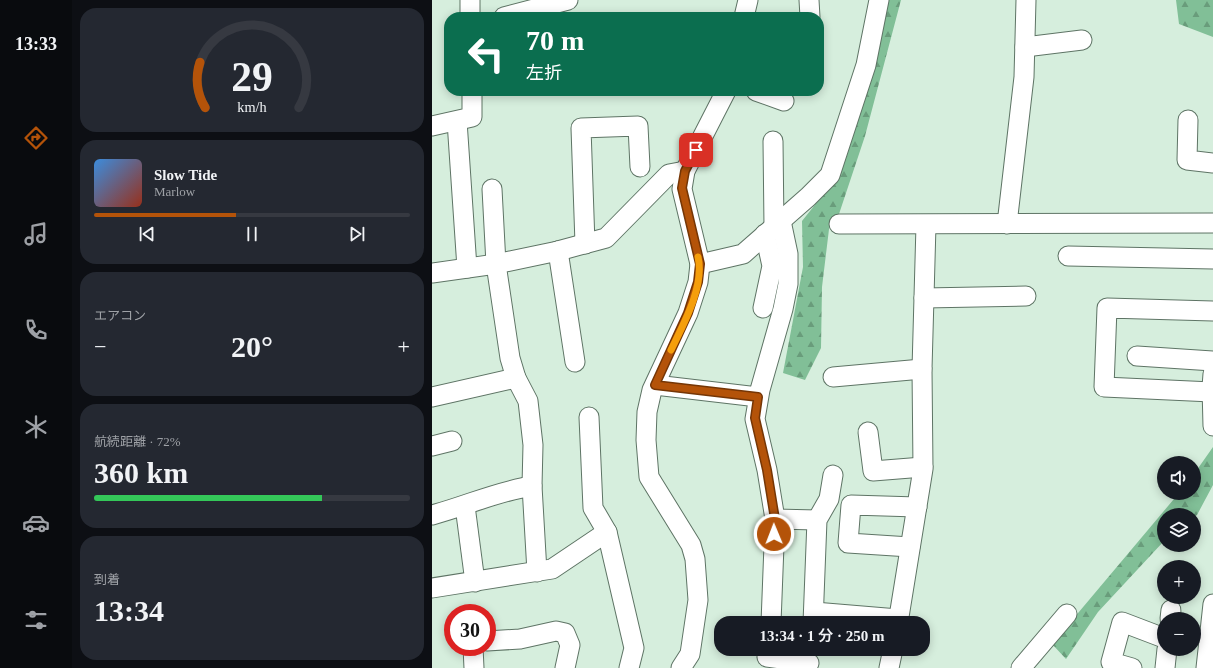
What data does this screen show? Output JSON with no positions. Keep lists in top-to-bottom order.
{
  "page": {
    "tabs": "13:33",
    "turn": ["70 m", "左折"],
    "song": ["Slow Tide", "Marlow"],
    "tile": [
      "エアコン",
      ["航続距離 · 72%", "360 km"],
      ["到着", "13:34"]
    ],
    "heat": ["−", "20°", "+"],
    "map_buttons": ["+", "−"],
    "limit": "30",
    "trip": "13:34 · 1 分 · 250 m",
    "gauge": ["29", "km/h"]
  }
}
